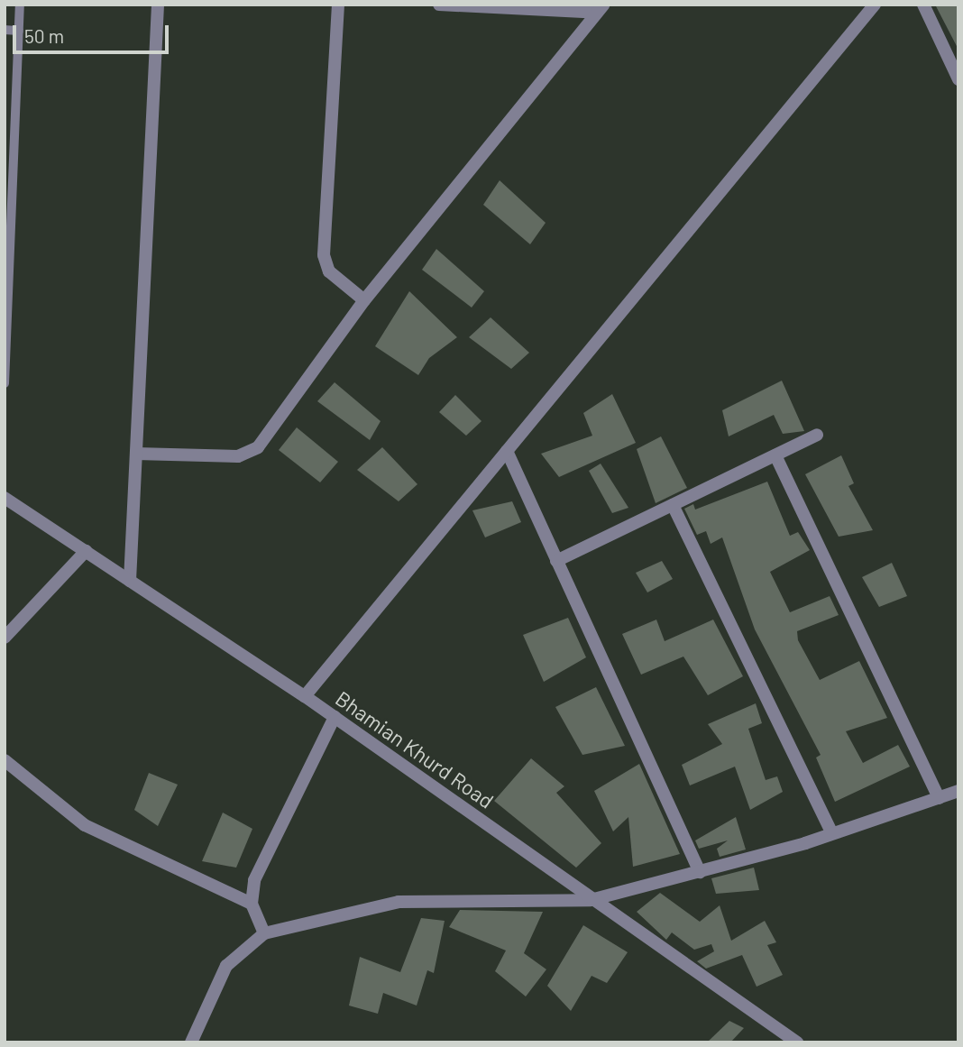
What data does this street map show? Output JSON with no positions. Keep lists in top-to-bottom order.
{
  "streets": {
    "street": ["Bhamian Khurd Road"]
  },
  "scale_bar": "50 m"
}
